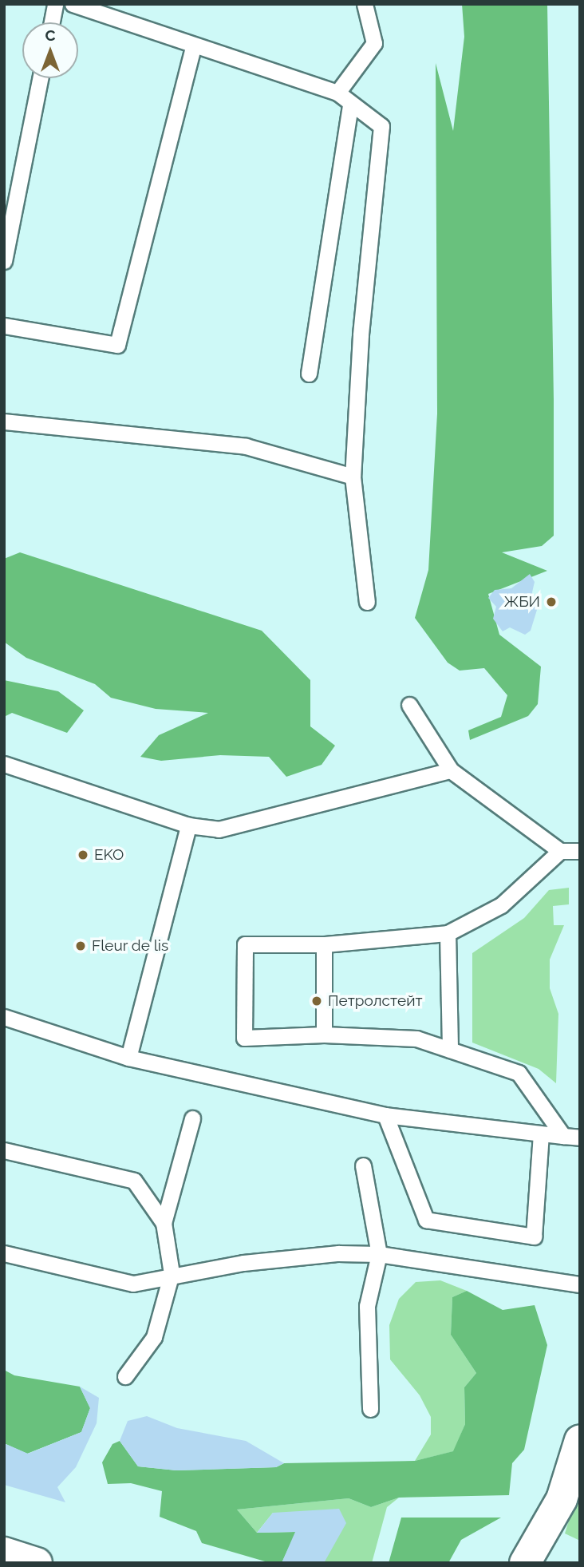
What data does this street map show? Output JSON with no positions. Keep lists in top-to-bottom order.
{
  "places": [
    "ЖБИ",
    "EKO",
    "Fleur de lis",
    "Петролстейт"
  ],
  "north": "top"
}
